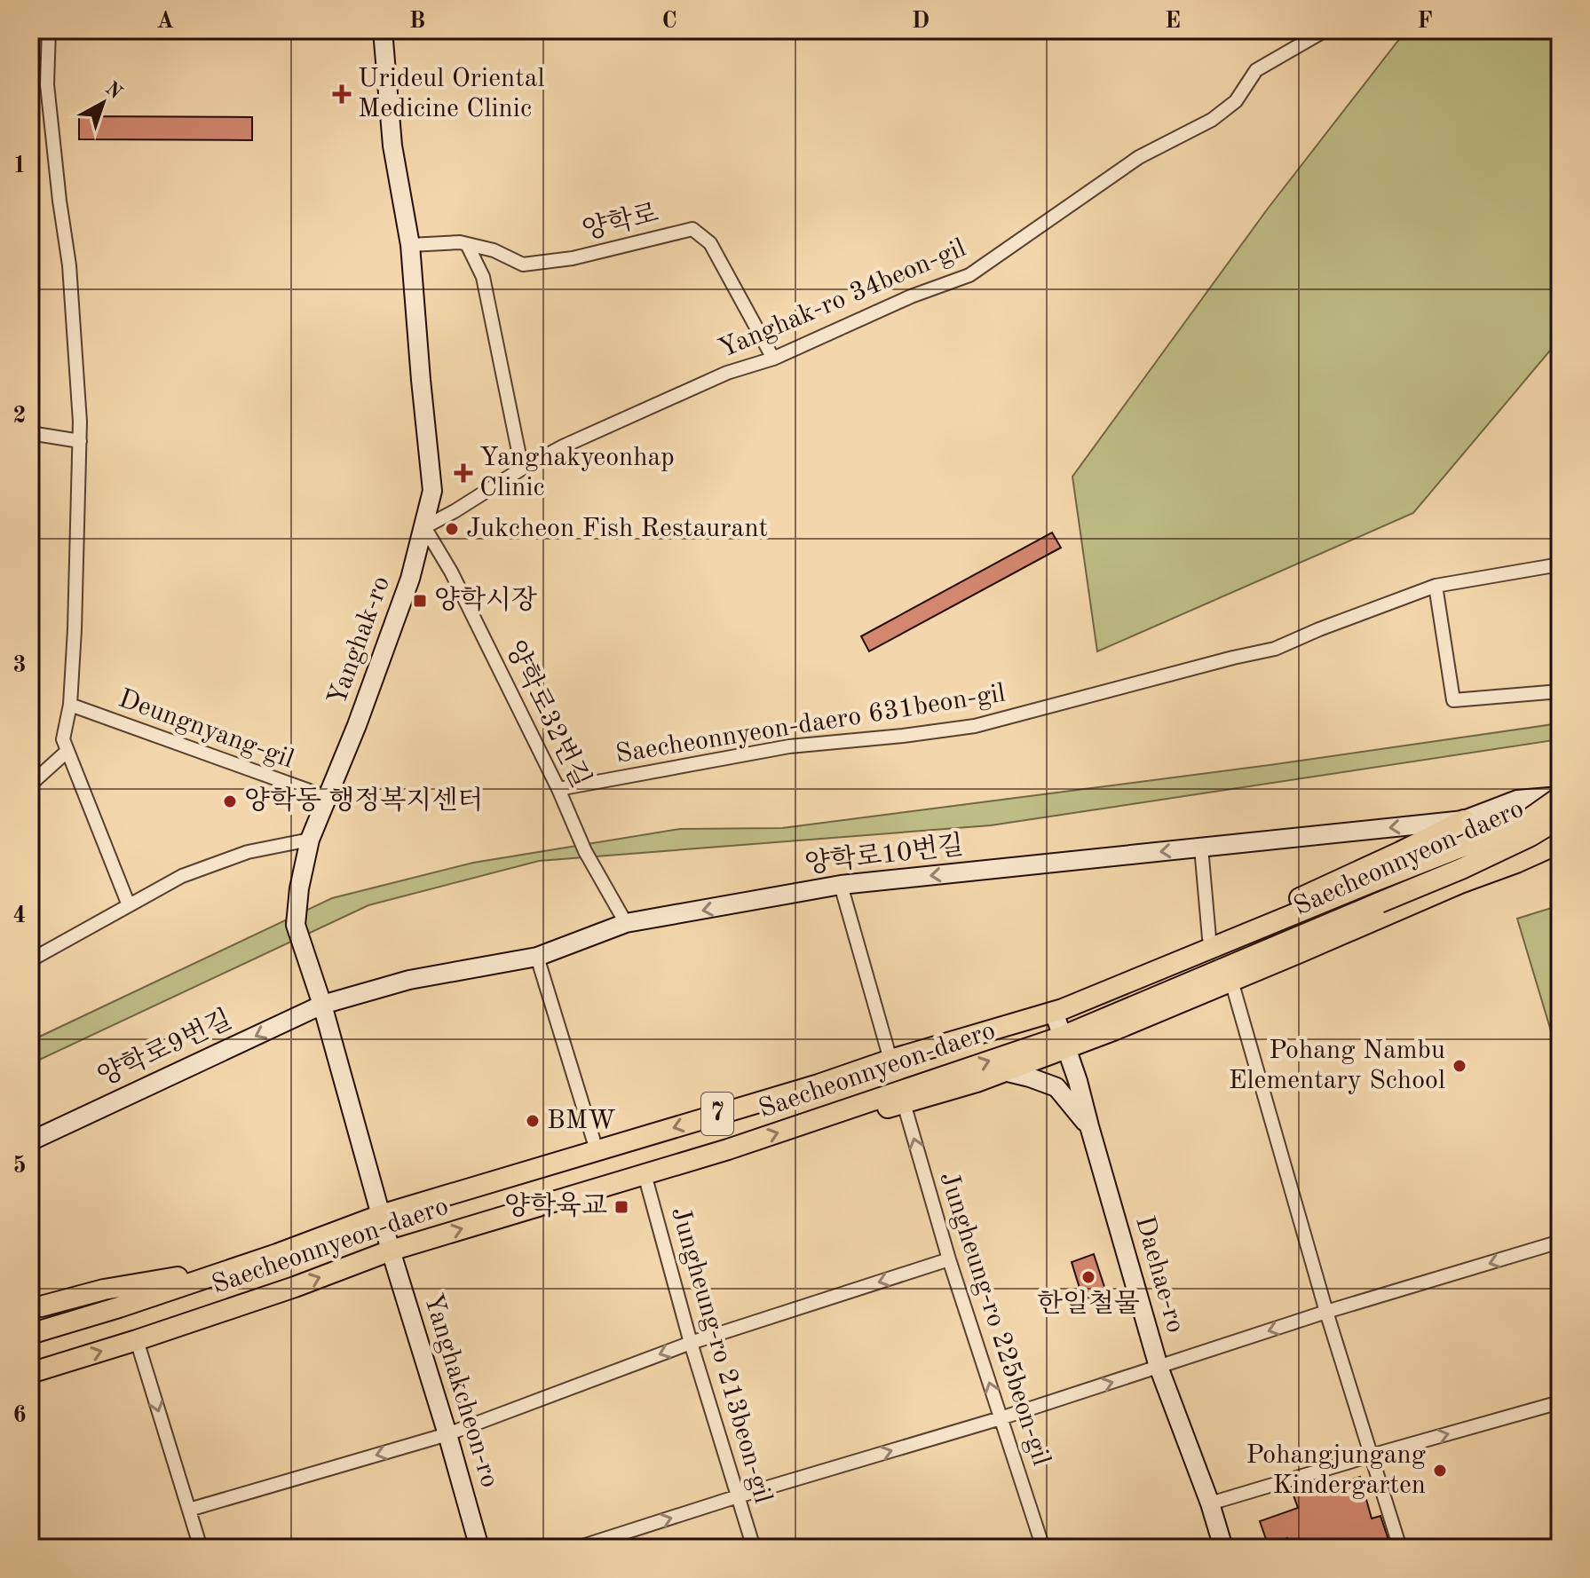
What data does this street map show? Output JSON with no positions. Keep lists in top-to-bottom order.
{
  "streets": {
    "main road": [
      "Yanghak-ro",
      "양학로10번길",
      "Saecheonnyeon-daero",
      "양학로9번길",
      "7",
      "Daehae-ro",
      "Yanghakcheon-ro"
    ],
    "street": [
      "양학로",
      "Yanghak-ro 34beon-gil",
      "양학로32번길",
      "Saecheonnyeon-daero 631beon-gil",
      "Deungnyang-gil",
      "Jungheung-ro 225beon-gil",
      "Jungheung-ro 213beon-gil"
    ]
  },
  "crossings": [
    ["양학로", "Yanghak-ro 34beon-gil"],
    ["양학로", "Yanghak-ro"],
    ["Yanghak-ro 34beon-gil", "Yanghak-ro"],
    ["Yanghak-ro 34beon-gil", "양학로32번길"],
    ["Yanghak-ro", "양학로32번길"],
    ["Yanghak-ro", "Deungnyang-gil"],
    ["Yanghak-ro", "양학로10번길"],
    ["Yanghak-ro", "Saecheonnyeon-daero"],
    ["Yanghak-ro", "양학로9번길"],
    ["Yanghak-ro", "Yanghakcheon-ro"],
    ["양학로32번길", "Saecheonnyeon-daero 631beon-gil"],
    ["양학로32번길", "양학로10번길"],
    ["양학로10번길", "Saecheonnyeon-daero"],
    ["양학로10번길", "양학로9번길"],
    ["Saecheonnyeon-daero", "Daehae-ro"],
    ["Saecheonnyeon-daero", "Jungheung-ro 213beon-gil"],
    ["Saecheonnyeon-daero", "Yanghakcheon-ro"]
  ],
  "one_way": ["양학로9번길", "Jungheung-ro 225beon-gil"],
  "places": {
    "health": ["Urideul Oriental Medicine Clinic", "Yanghakyeonhap Clinic"],
    "other": [
      "Jukcheon Fish Restaurant",
      "양학동 행정복지센터",
      "Pohang Nambu Elementary School",
      "BMW",
      "한일철물",
      "Pohangjungang Kindergarten"
    ],
    "transit": ["양학시장", "양학육교"]
  },
  "north": "top right",
  "grid": {
    "columns": [
      "A",
      "B",
      "C",
      "D",
      "E",
      "F"
    ],
    "rows": [
      "1",
      "2",
      "3",
      "4",
      "5",
      "6"
    ]
  }
}
